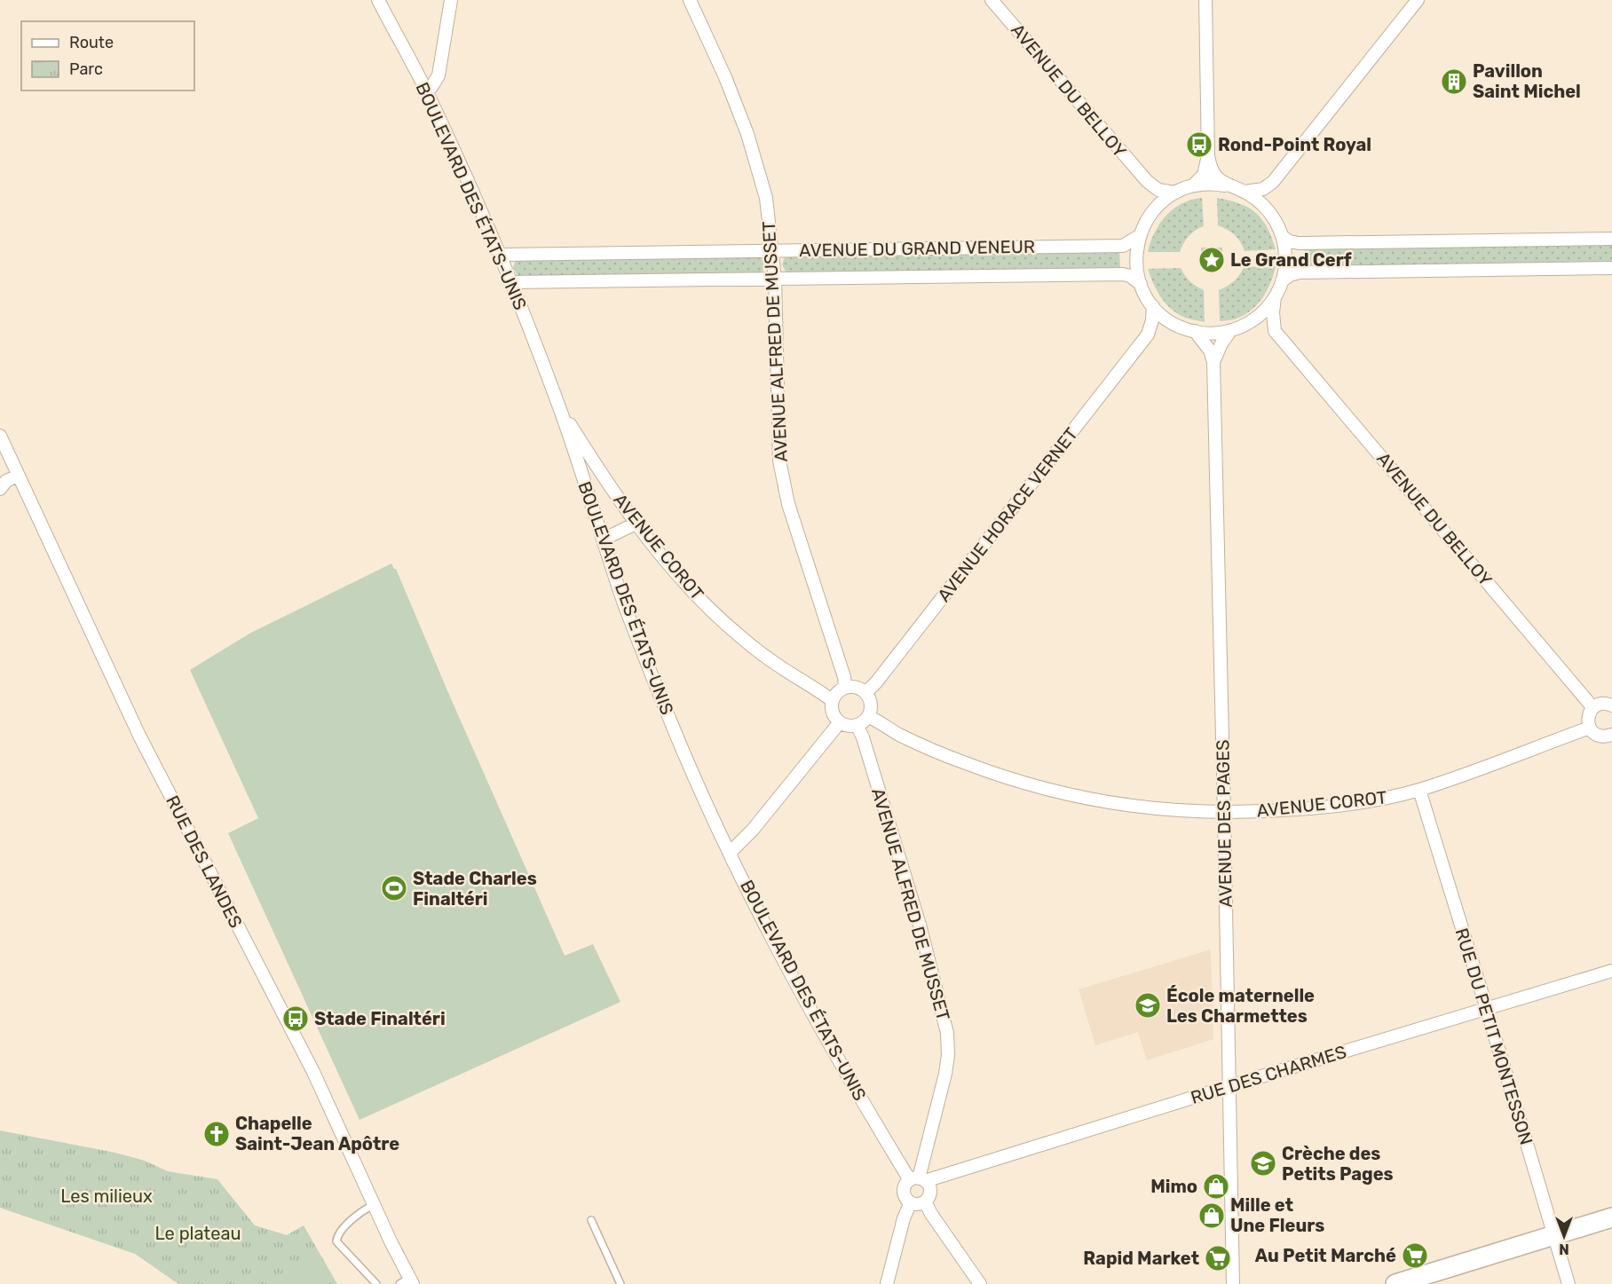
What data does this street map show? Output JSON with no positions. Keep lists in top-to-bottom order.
{
  "streets": {
    "street": [
      "AVENUE DU BELLOY",
      "BOULEVARD DES ÉTATS-UNIS",
      "AVENUE DU GRAND VENEUR",
      "AVENUE ALFRED DE MUSSET",
      "AVENUE HORACE VERNET",
      "AVENUE COROT",
      "AVENUE DES PAGES",
      "RUE DES LANDES",
      "RUE DU PETIT MONTESSON",
      "RUE DES CHARMES"
    ]
  },
  "crossings": [
    ["BOULEVARD DES ÉTATS-UNIS", "AVENUE DU GRAND VENEUR"],
    ["BOULEVARD DES ÉTATS-UNIS", "AVENUE ALFRED DE MUSSET"],
    ["BOULEVARD DES ÉTATS-UNIS", "AVENUE COROT"],
    ["BOULEVARD DES ÉTATS-UNIS", "RUE DES CHARMES"],
    ["AVENUE DU GRAND VENEUR", "AVENUE ALFRED DE MUSSET"],
    ["AVENUE ALFRED DE MUSSET", "AVENUE HORACE VERNET"],
    ["AVENUE ALFRED DE MUSSET", "AVENUE COROT"],
    ["AVENUE ALFRED DE MUSSET", "RUE DES CHARMES"],
    ["AVENUE HORACE VERNET", "AVENUE COROT"],
    ["AVENUE COROT", "AVENUE DES PAGES"],
    ["AVENUE COROT", "RUE DU PETIT MONTESSON"],
    ["AVENUE DES PAGES", "RUE DES CHARMES"],
    ["RUE DU PETIT MONTESSON", "RUE DES CHARMES"]
  ],
  "parks": ["Les milieux", "Le plateau"],
  "places": {
    "building": ["Pavillon Saint Michel"],
    "bus stop": ["Rond-Point Royal", "Stade Finaltéri"],
    "place": ["Le Grand Cerf"],
    "sports": ["Stade Charles Finaltéri"],
    "school or university": ["École maternelle Les Charmettes", "Crèche des Petits Pages"],
    "church": ["Chapelle Saint-Jean Apôtre"],
    "shop": ["Mimo", "Mille et Une Fleurs"],
    "supermarket": ["Au Petit Marché", "Rapid Market"]
  },
  "legend": ["Route", "Parc"],
  "north": "bottom"
}
